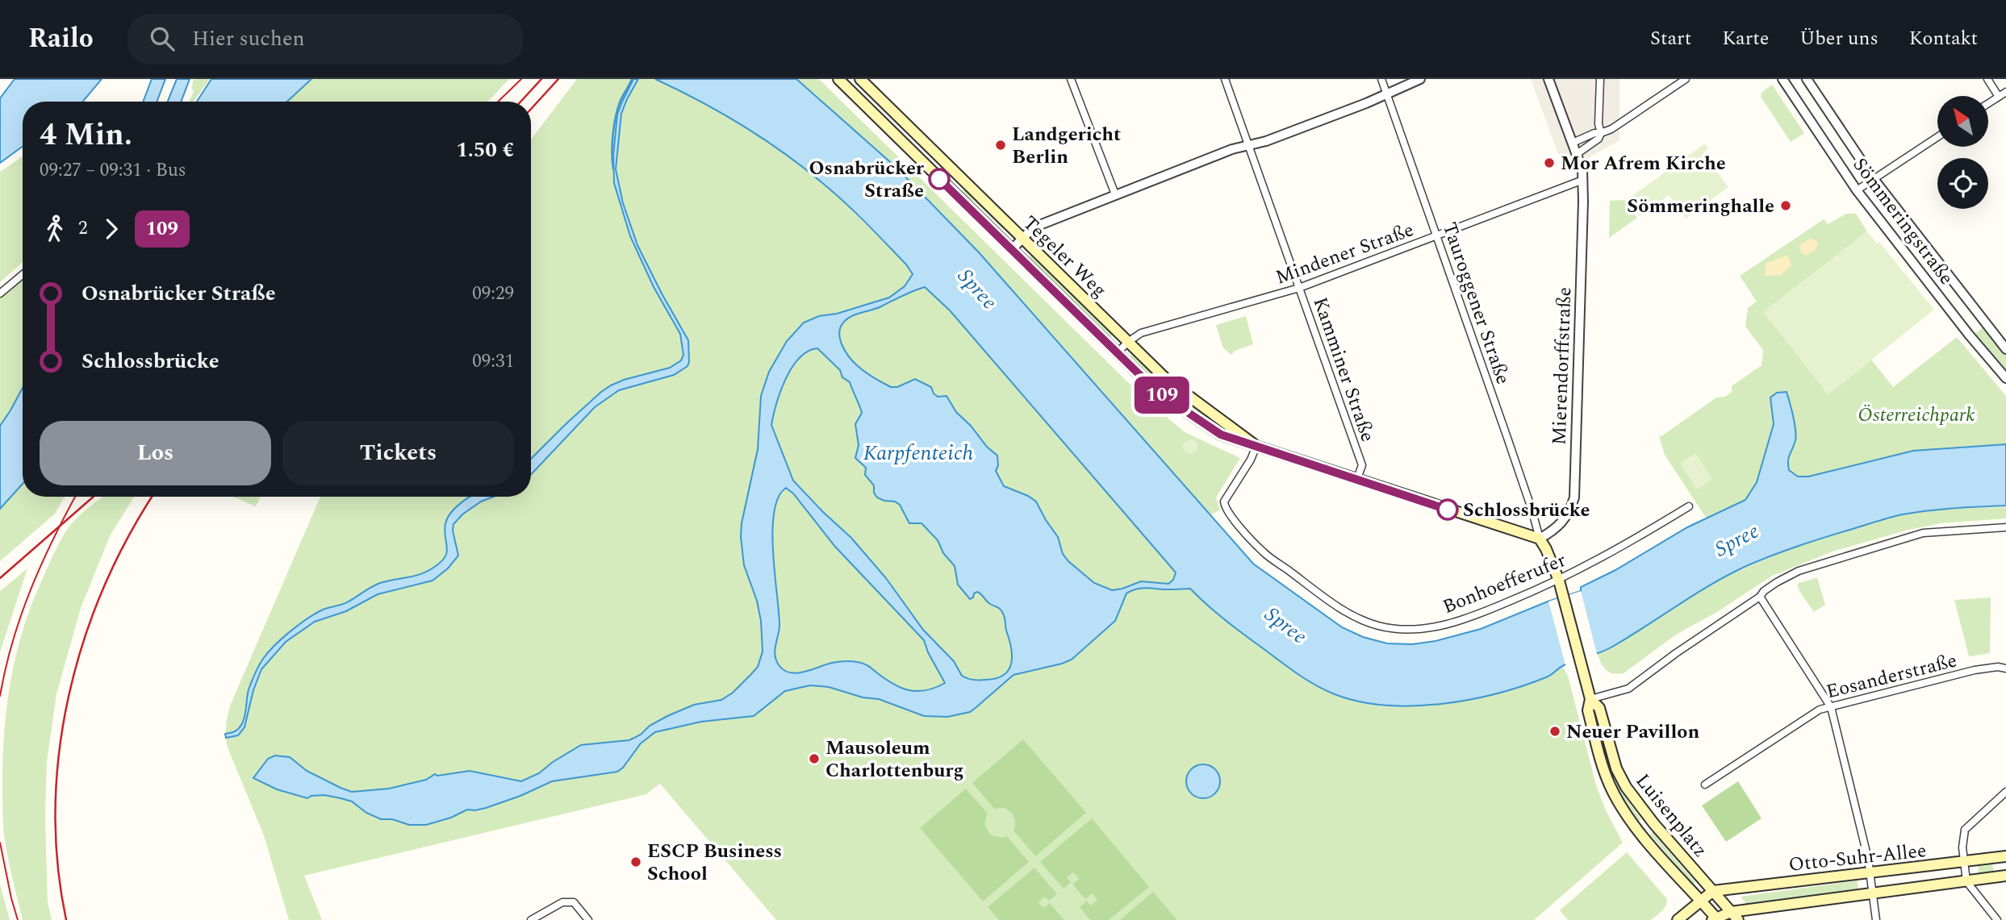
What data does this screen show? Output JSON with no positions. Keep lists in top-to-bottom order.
{
  "streets": {
    "main road": ["Tegeler Weg", "Luisenplatz", "Otto-Suhr-Allee"],
    "street": [
      "Sömmeringstraße",
      "Mindener Straße",
      "Tauroggener Straße",
      "Mierendorffstraße",
      "Kamminer Straße",
      "Bonhoefferufer",
      "Eosanderstraße"
    ]
  },
  "crossings": [
    ["Mindener Straße", "Tegeler Weg"],
    ["Mindener Straße", "Tauroggener Straße"],
    ["Mindener Straße", "Mierendorffstraße"],
    ["Mindener Straße", "Kamminer Straße"],
    ["Tegeler Weg", "Tauroggener Straße"],
    ["Tegeler Weg", "Mierendorffstraße"],
    ["Tegeler Weg", "Kamminer Straße"],
    ["Tegeler Weg", "Bonhoefferufer"],
    ["Tauroggener Straße", "Mierendorffstraße"],
    ["Luisenplatz", "Otto-Suhr-Allee"]
  ],
  "water": ["Spree", "Karpfenteich"],
  "parks": ["Österreichpark"],
  "places": [
    "Landgericht Berlin",
    "Mor Afrem Kirche",
    "Osnabrücker Straße",
    "Sömmeringhalle",
    "Schlossbrücke",
    "Neuer Pavillon",
    "Mausoleum Charlottenburg",
    "ESCP Business School"
  ],
  "lines": ["bus line 109"],
  "north": "top left",
  "page": {
    "header": "Railo",
    "search": "Hier suchen",
    "nav": [
      "Start",
      "Karte",
      "Über uns",
      "Kontakt"
    ],
    "on_map": "109",
    "heading": ["4 Min.", "09:27 – 09:31 · Bus", "1.50 €"],
    "legs": ["2", "109"],
    "list": [
      {
        "name": "Osnabrücker Straße",
        "value": "09:29"
      },
      {
        "name": "Schlossbrücke",
        "value": "09:31"
      }
    ],
    "buttons": ["Los", "Tickets"]
  }
}
